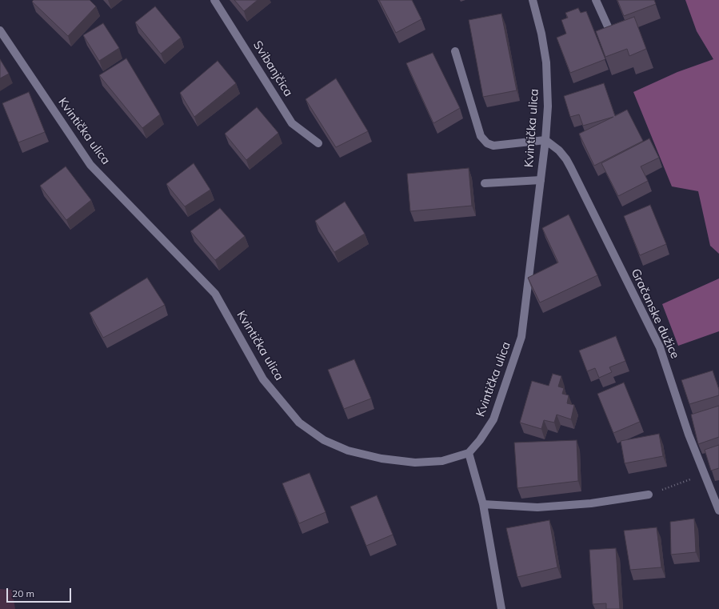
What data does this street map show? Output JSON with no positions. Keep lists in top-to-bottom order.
{
  "streets": {
    "street": ["Svibanjčica", "Kvintička ulica", "Gračanske dužice"]
  },
  "crossings": [
    ["Kvintička ulica", "Gračanske dužice"]
  ],
  "scale_bar": "20 m"
}
